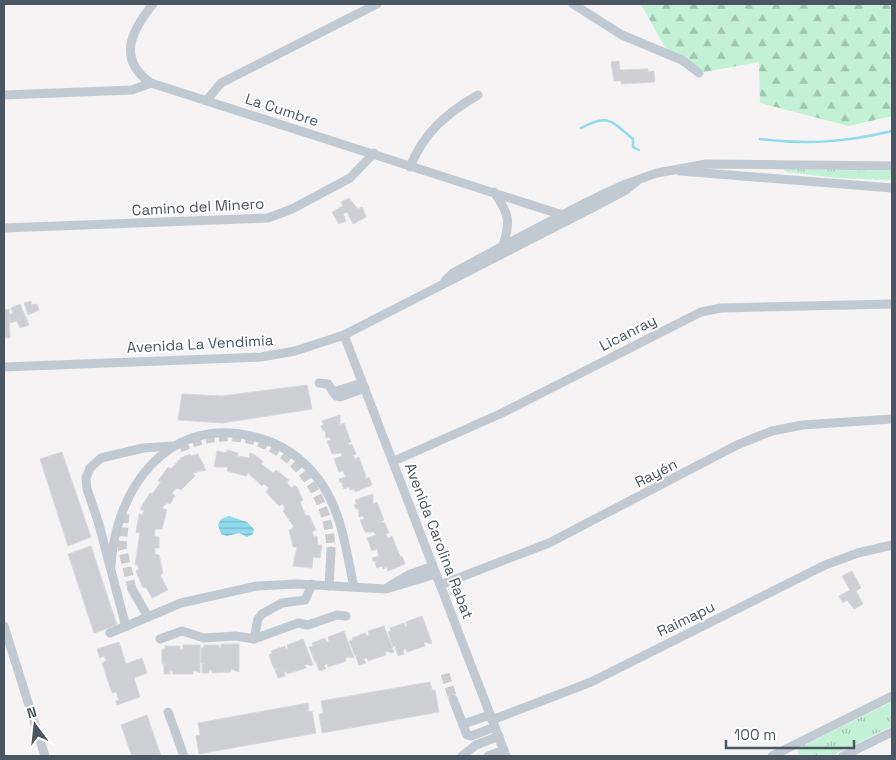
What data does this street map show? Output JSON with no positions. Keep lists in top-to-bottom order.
{
  "streets": {
    "street": [
      "La Cumbre",
      "Camino del Minero",
      "Licanray",
      "Avenida La Vendimia",
      "Rayén",
      "Avenida Carolina Rabat",
      "Raimapu"
    ]
  },
  "crossings": [
    ["La Cumbre", "Camino del Minero"],
    ["La Cumbre", "Avenida La Vendimia"],
    ["Licanray", "Avenida Carolina Rabat"],
    ["Avenida La Vendimia", "Avenida Carolina Rabat"],
    ["Rayén", "Avenida Carolina Rabat"],
    ["Avenida Carolina Rabat", "Raimapu"]
  ],
  "scale_bar": "100 m",
  "north": "top"
}
